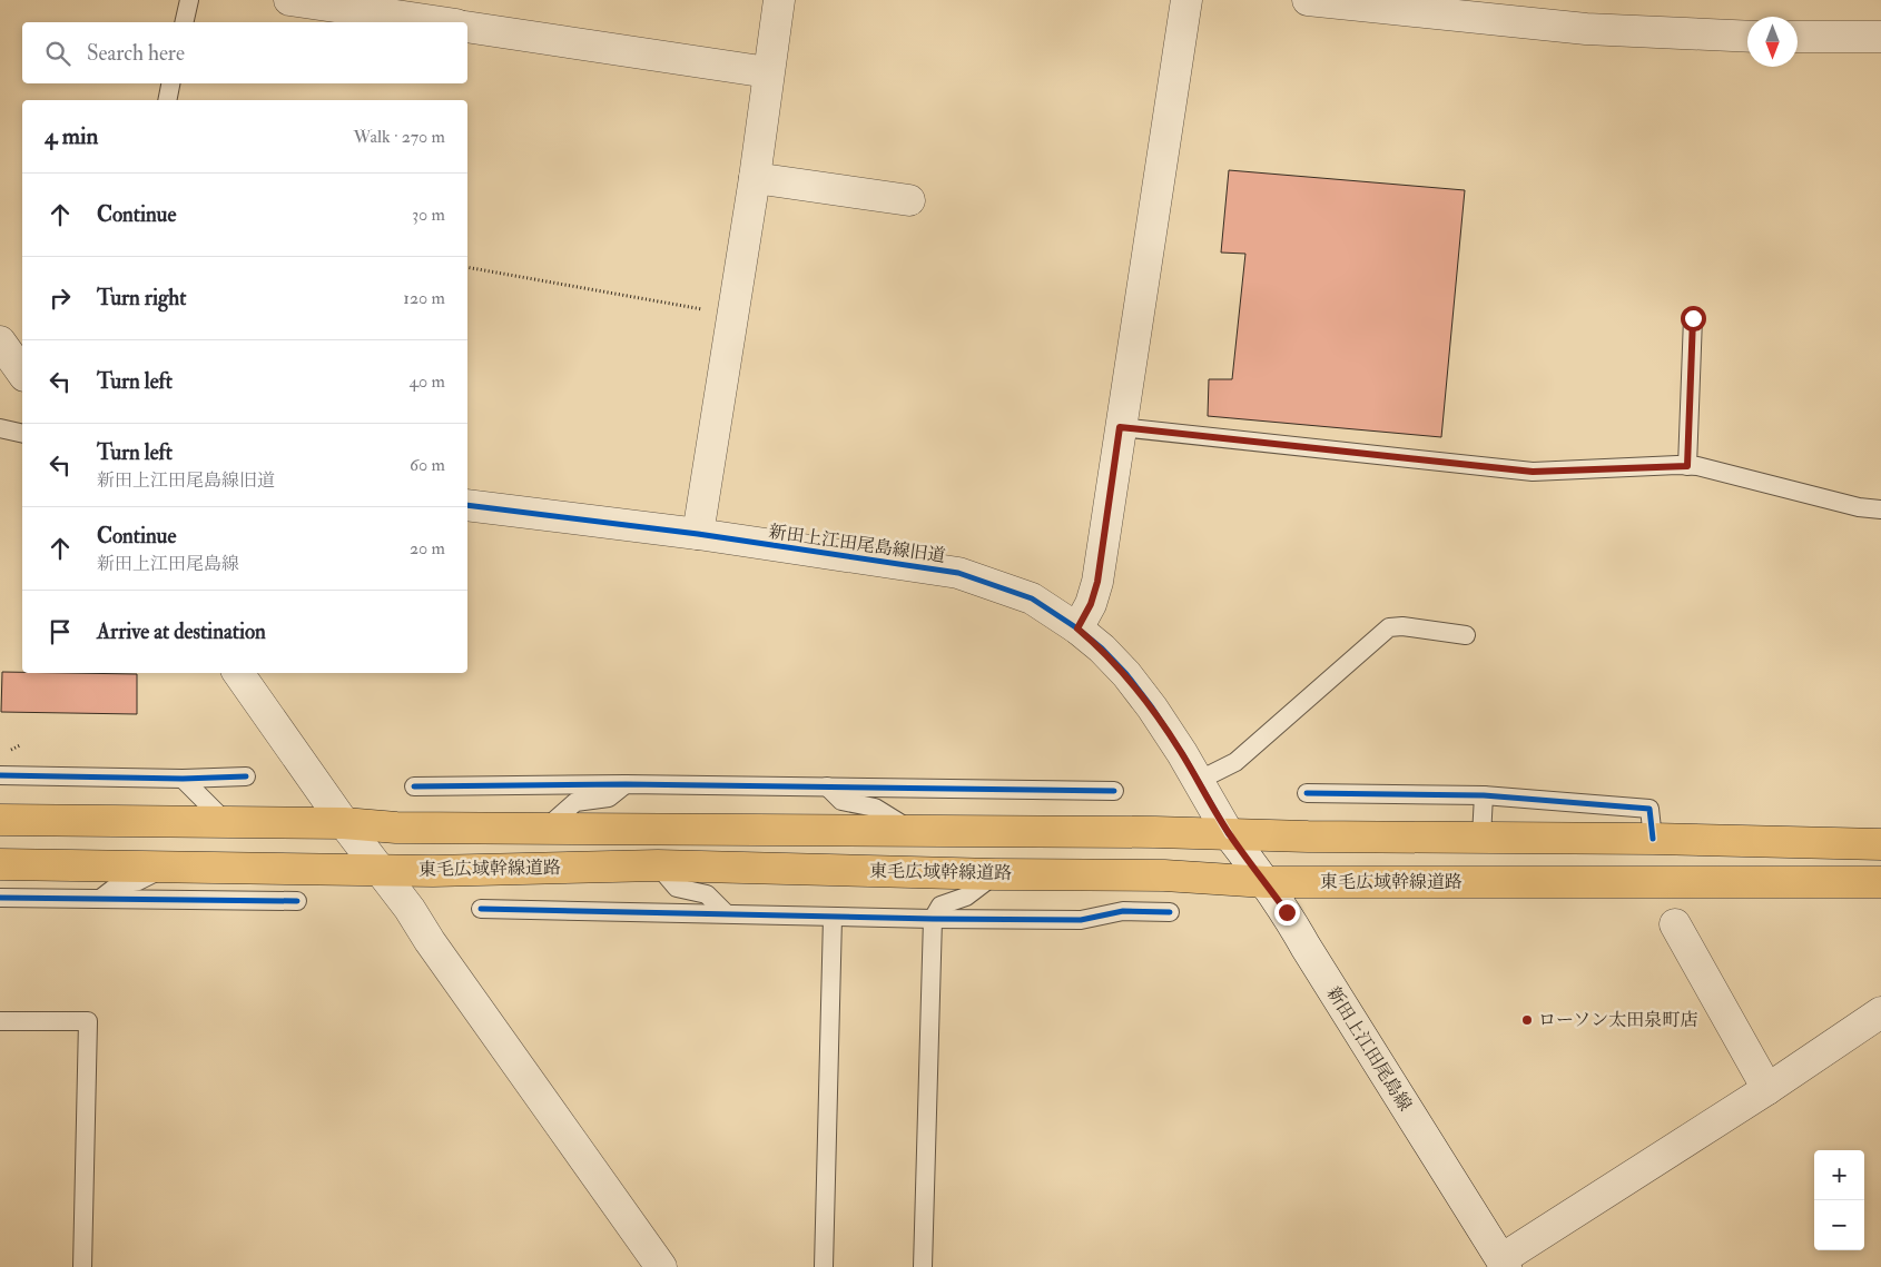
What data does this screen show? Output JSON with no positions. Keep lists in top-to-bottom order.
{
  "streets": {
    "highway": ["東毛広域幹線道路"],
    "street": ["新田上江田尾島線旧道", "新田上江田尾島線"]
  },
  "crossings": [
    ["新田上江田尾島線旧道", "新田上江田尾島線"],
    ["東毛広域幹線道路", "新田上江田尾島線"]
  ],
  "places": ["ローソン太田泉町店"],
  "north": "bottom",
  "page": {
    "search": "Search here",
    "heading": ["4 min", "Walk · 270 m"],
    "list": [
      ["Continue", "30 m"],
      ["Turn right", "120 m"],
      ["Turn left", "40 m"],
      ["Turn left", "新田上江田尾島線旧道", "60 m"],
      ["Continue", "新田上江田尾島線", "20 m"],
      "Arrive at destination"
    ],
    "map_buttons": ["+", "−"]
  }
}
